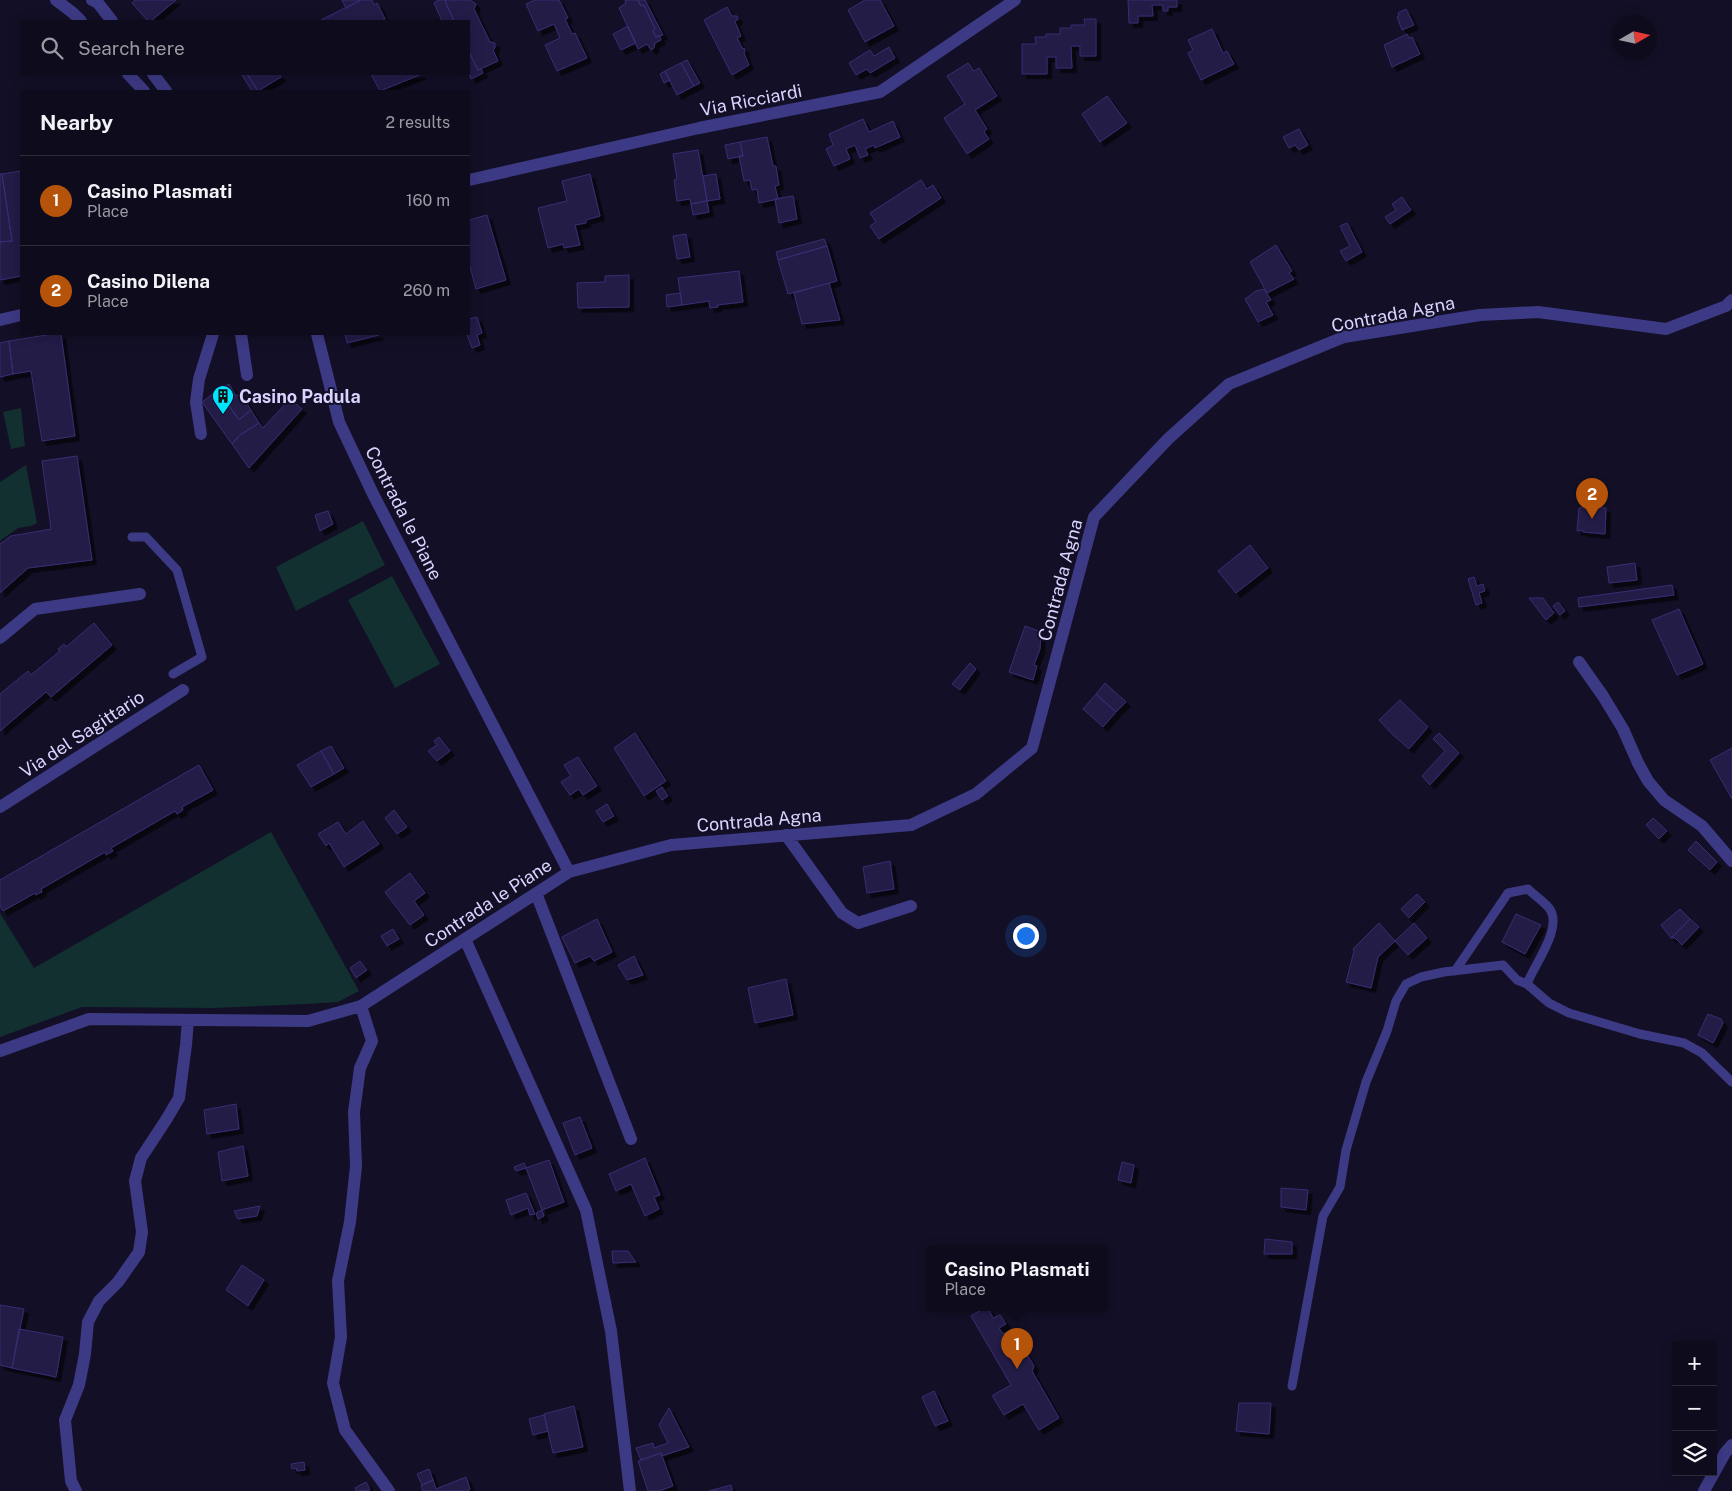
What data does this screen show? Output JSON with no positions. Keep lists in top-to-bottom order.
{
  "streets": {
    "street": [
      "Via Ricciardi",
      "Contrada Agna",
      "Contrada le Piane",
      "Via del Sagittario"
    ]
  },
  "crossings": [
    ["Contrada Agna", "Contrada le Piane"]
  ],
  "places": {
    "building": ["Casino Padula"]
  },
  "north": "right",
  "page": {
    "search": "Search here",
    "heading": ["Nearby", "2 results"],
    "list": [
      {
        "mark": "1",
        "name": "Casino Plasmati",
        "note": "Place",
        "value": "160 m"
      },
      {
        "mark": "2",
        "name": "Casino Dilena",
        "note": "Place",
        "value": "260 m"
      }
    ],
    "pins": ["2", "1"],
    "popup": ["Casino Plasmati", "Place"],
    "map_buttons": ["+", "−"]
  }
}
